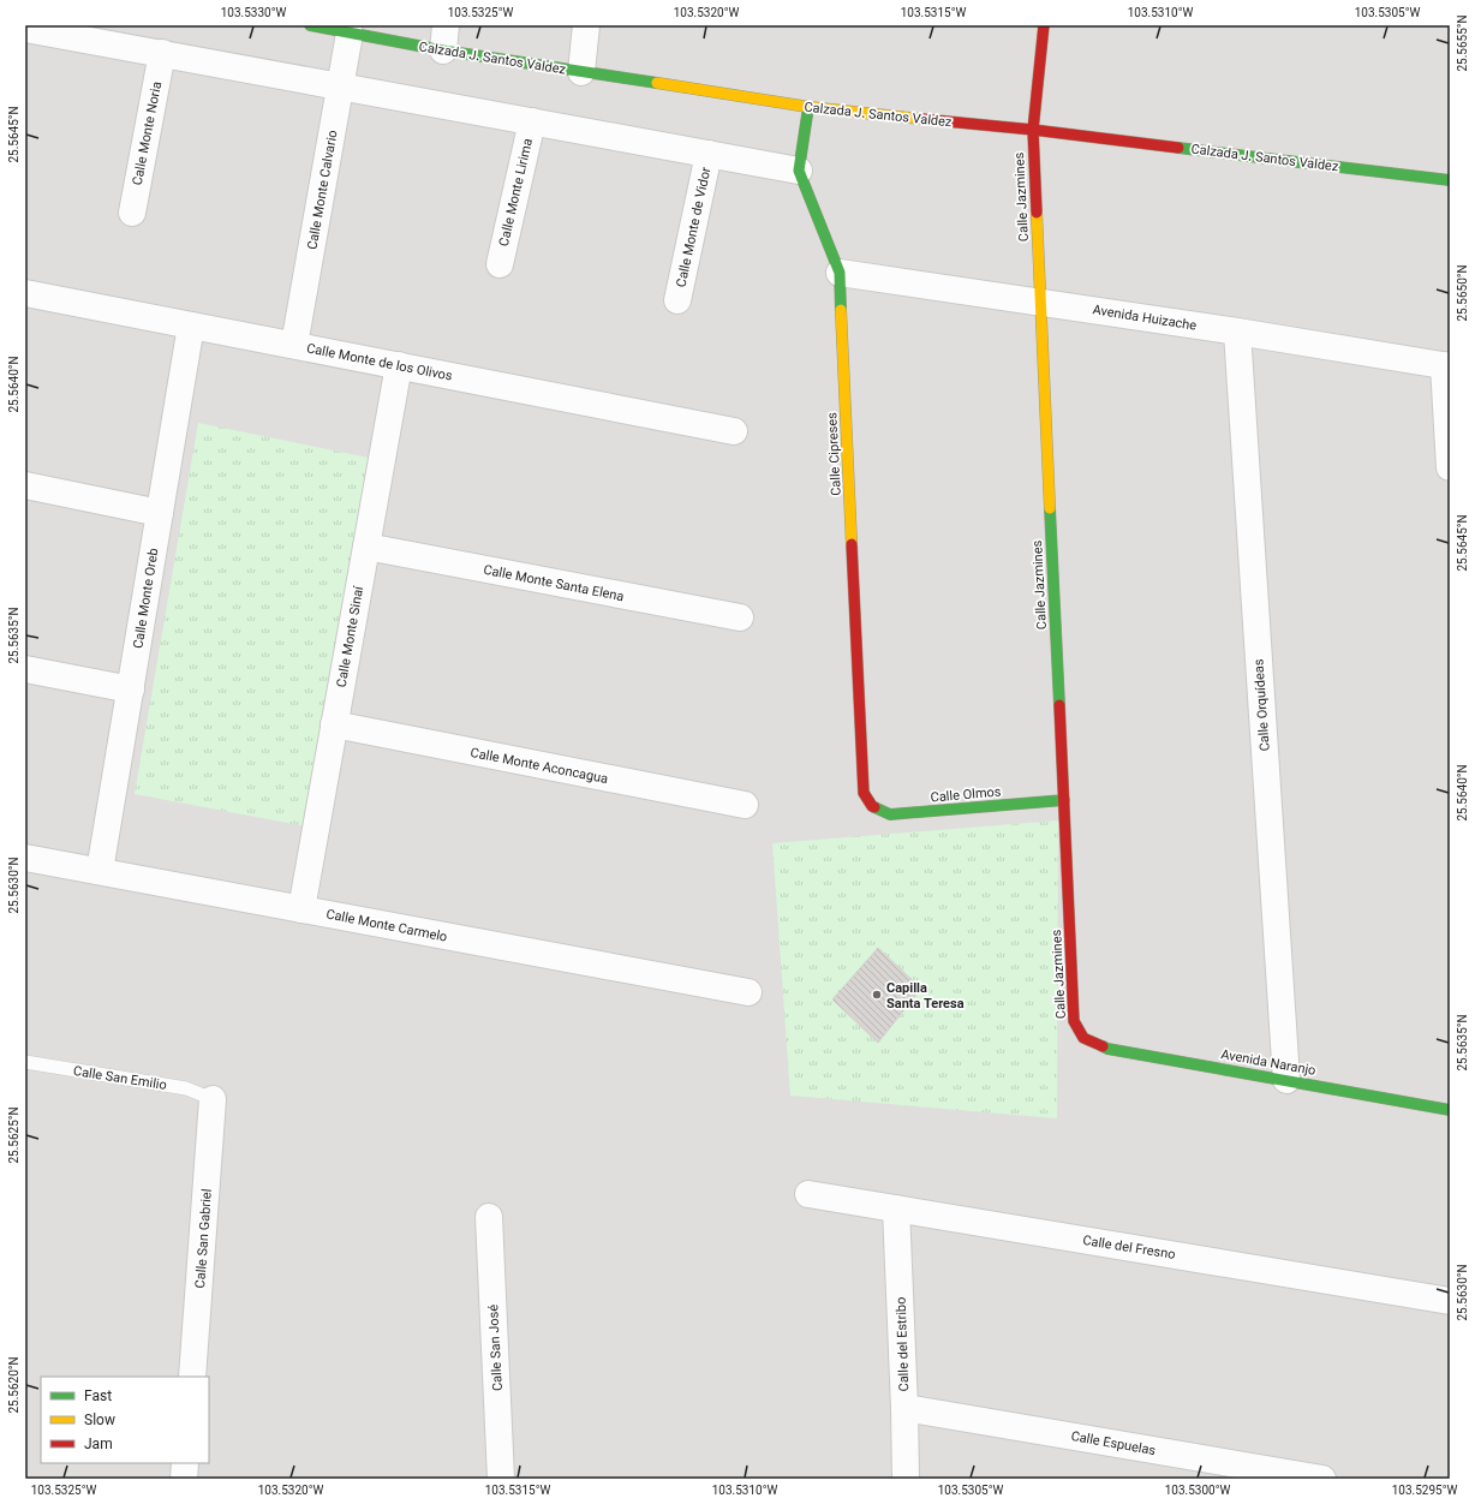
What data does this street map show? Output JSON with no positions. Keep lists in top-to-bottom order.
{
  "streets": {
    "street": [
      "Calzada J. Santos Valdez",
      "Calle Monte Noria",
      "Calle Monte Calvario",
      "Calle Monte Lirima",
      "Calle Jazmines",
      "Calle Monte de Vidor",
      "Avenida Huizache",
      "Calle Monte de los Olivos",
      "Calle Cipreses",
      "Calle Monte Santa Elena",
      "Calle Monte Oreb",
      "Calle Monte Sinaí",
      "Calle Orquídeas",
      "Calle Monte Aconcagua",
      "Calle Olmos",
      "Calle Monte Carmelo",
      "Avenida Naranjo",
      "Calle San Gabriel",
      "Calle del Fresno",
      "Calle del Estribo",
      "Calle San José",
      "Calle Espuelas"
    ],
    "lane": ["Calle San Emilio"]
  },
  "crossings": [
    ["Calzada J. Santos Valdez", "Calle Monte Calvario"],
    ["Calzada J. Santos Valdez", "Calle Jazmines"],
    ["Calzada J. Santos Valdez", "Calle Cipreses"],
    ["Calle Monte Calvario", "Calle Monte de los Olivos"],
    ["Calle Jazmines", "Avenida Huizache"],
    ["Calle Jazmines", "Calle Olmos"],
    ["Calle Jazmines", "Avenida Naranjo"],
    ["Avenida Huizache", "Calle Cipreses"],
    ["Avenida Huizache", "Calle Orquídeas"],
    ["Calle Monte de los Olivos", "Calle Monte Oreb"],
    ["Calle Monte de los Olivos", "Calle Monte Sinaí"],
    ["Calle Cipreses", "Calle Olmos"],
    ["Calle Monte Santa Elena", "Calle Monte Sinaí"],
    ["Calle Monte Oreb", "Calle Monte Carmelo"],
    ["Calle Monte Sinaí", "Calle Monte Aconcagua"],
    ["Calle Monte Sinaí", "Calle Monte Carmelo"],
    ["Calle Orquídeas", "Avenida Naranjo"],
    ["Calle San Emilio", "Calle San Gabriel"],
    ["Calle del Fresno", "Calle del Estribo"],
    ["Calle del Estribo", "Calle Espuelas"]
  ],
  "places": ["Capilla Santa Teresa"],
  "legend": ["Fast", "Slow", "Jam"],
  "coordinates": [
    "103.5330°W",
    "103.5325°W",
    "103.5320°W",
    "103.5315°W",
    "103.5310°W",
    "103.5305°W",
    "25.5655°N",
    "25.5645°N",
    "25.5650°N",
    "25.5640°N",
    "25.5635°N",
    "25.5630°N",
    "25.5625°N",
    "25.5620°N",
    "103.5300°W",
    "103.5295°W"
  ]
}
